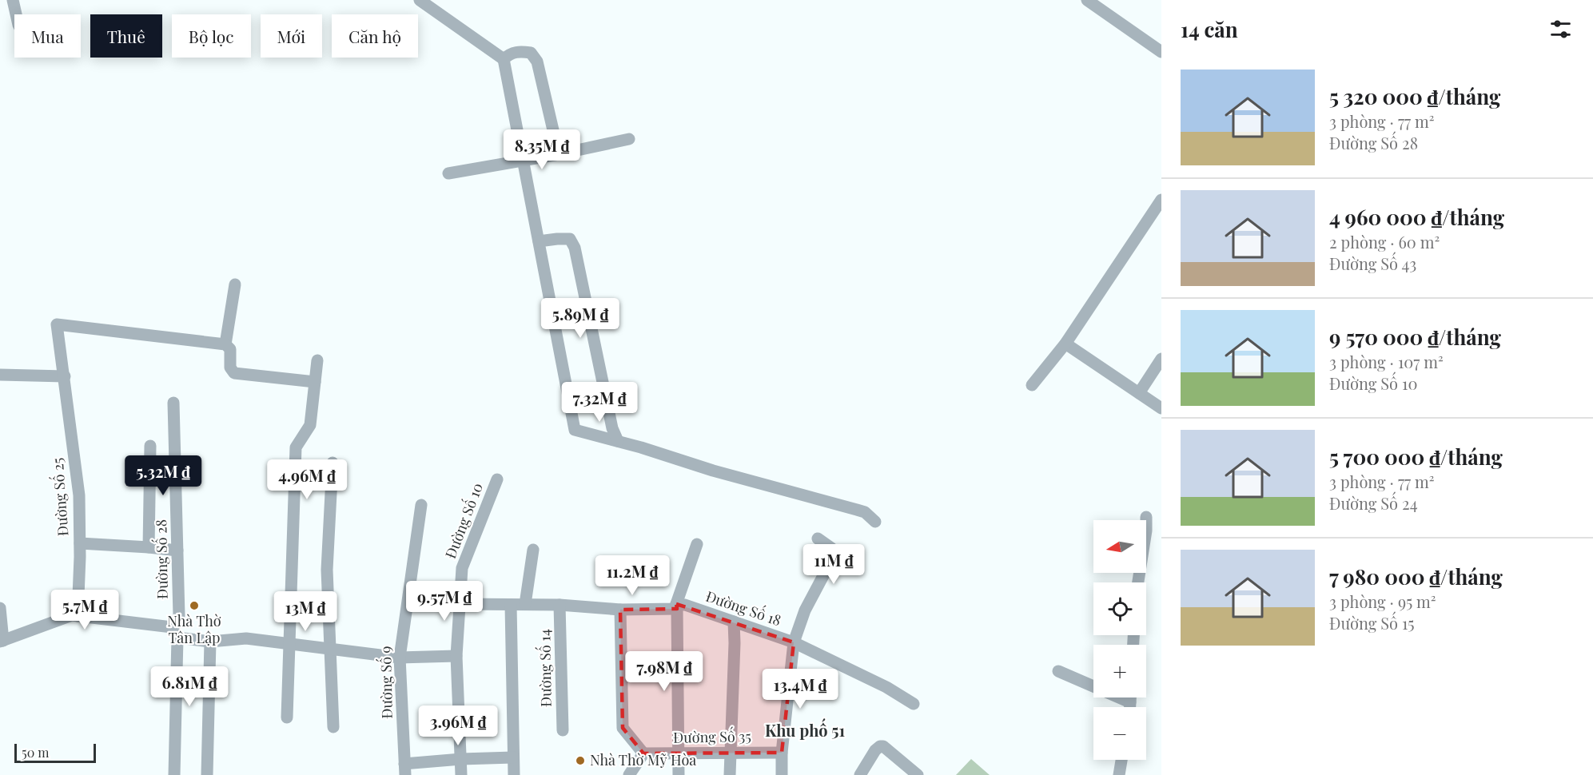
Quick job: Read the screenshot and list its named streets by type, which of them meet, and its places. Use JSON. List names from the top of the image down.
{
  "streets": {
    "street": [
      "Đường Số 25",
      "Đường Số 10",
      "Đường Số 28",
      "Đường Số 18",
      "Đường Số 14",
      "Đường Số 9",
      "Đường Số 35"
    ]
  },
  "crossings": [
    ["Đường Số 10", "Đường Số 18"],
    ["Đường Số 18", "Đường Số 14"]
  ],
  "districts": ["Khu phố 51"],
  "places": ["Nhà Thờ Tân Lập", "Nhà Thờ Mỹ Hòa"],
  "scale_bar": "50 m",
  "north": "left",
  "page": {
    "heading": "14 căn",
    "chip": [
      "Mua",
      "Thuê",
      "Bộ lọc",
      "Mới",
      "Căn hộ"
    ],
    "list": [
      {
        "name": "5 320 000 ₫/tháng",
        "note": "3 phòng · 77 m² · Đường Số 28"
      },
      {
        "name": "4 960 000 ₫/tháng",
        "note": "2 phòng · 60 m² · Đường Số 43"
      },
      {
        "name": "9 570 000 ₫/tháng",
        "note": "3 phòng · 107 m² · Đường Số 10"
      },
      {
        "name": "5 700 000 ₫/tháng",
        "note": "3 phòng · 77 m² · Đường Số 24"
      },
      {
        "name": "7 980 000 ₫/tháng",
        "note": "3 phòng · 95 m² · Đường Số 15"
      }
    ],
    "price": [
      "8.35M ₫",
      "5.89M ₫",
      "7.32M ₫",
      "5.32M ₫",
      "4.96M ₫",
      "11M ₫",
      "11.2M ₫",
      "9.57M ₫",
      "5.7M ₫",
      "13M ₫",
      "7.98M ₫",
      "6.81M ₫",
      "13.4M ₫",
      "3.96M ₫"
    ],
    "map_buttons": ["+", "−"],
    "scale": "50 m"
  }
}
